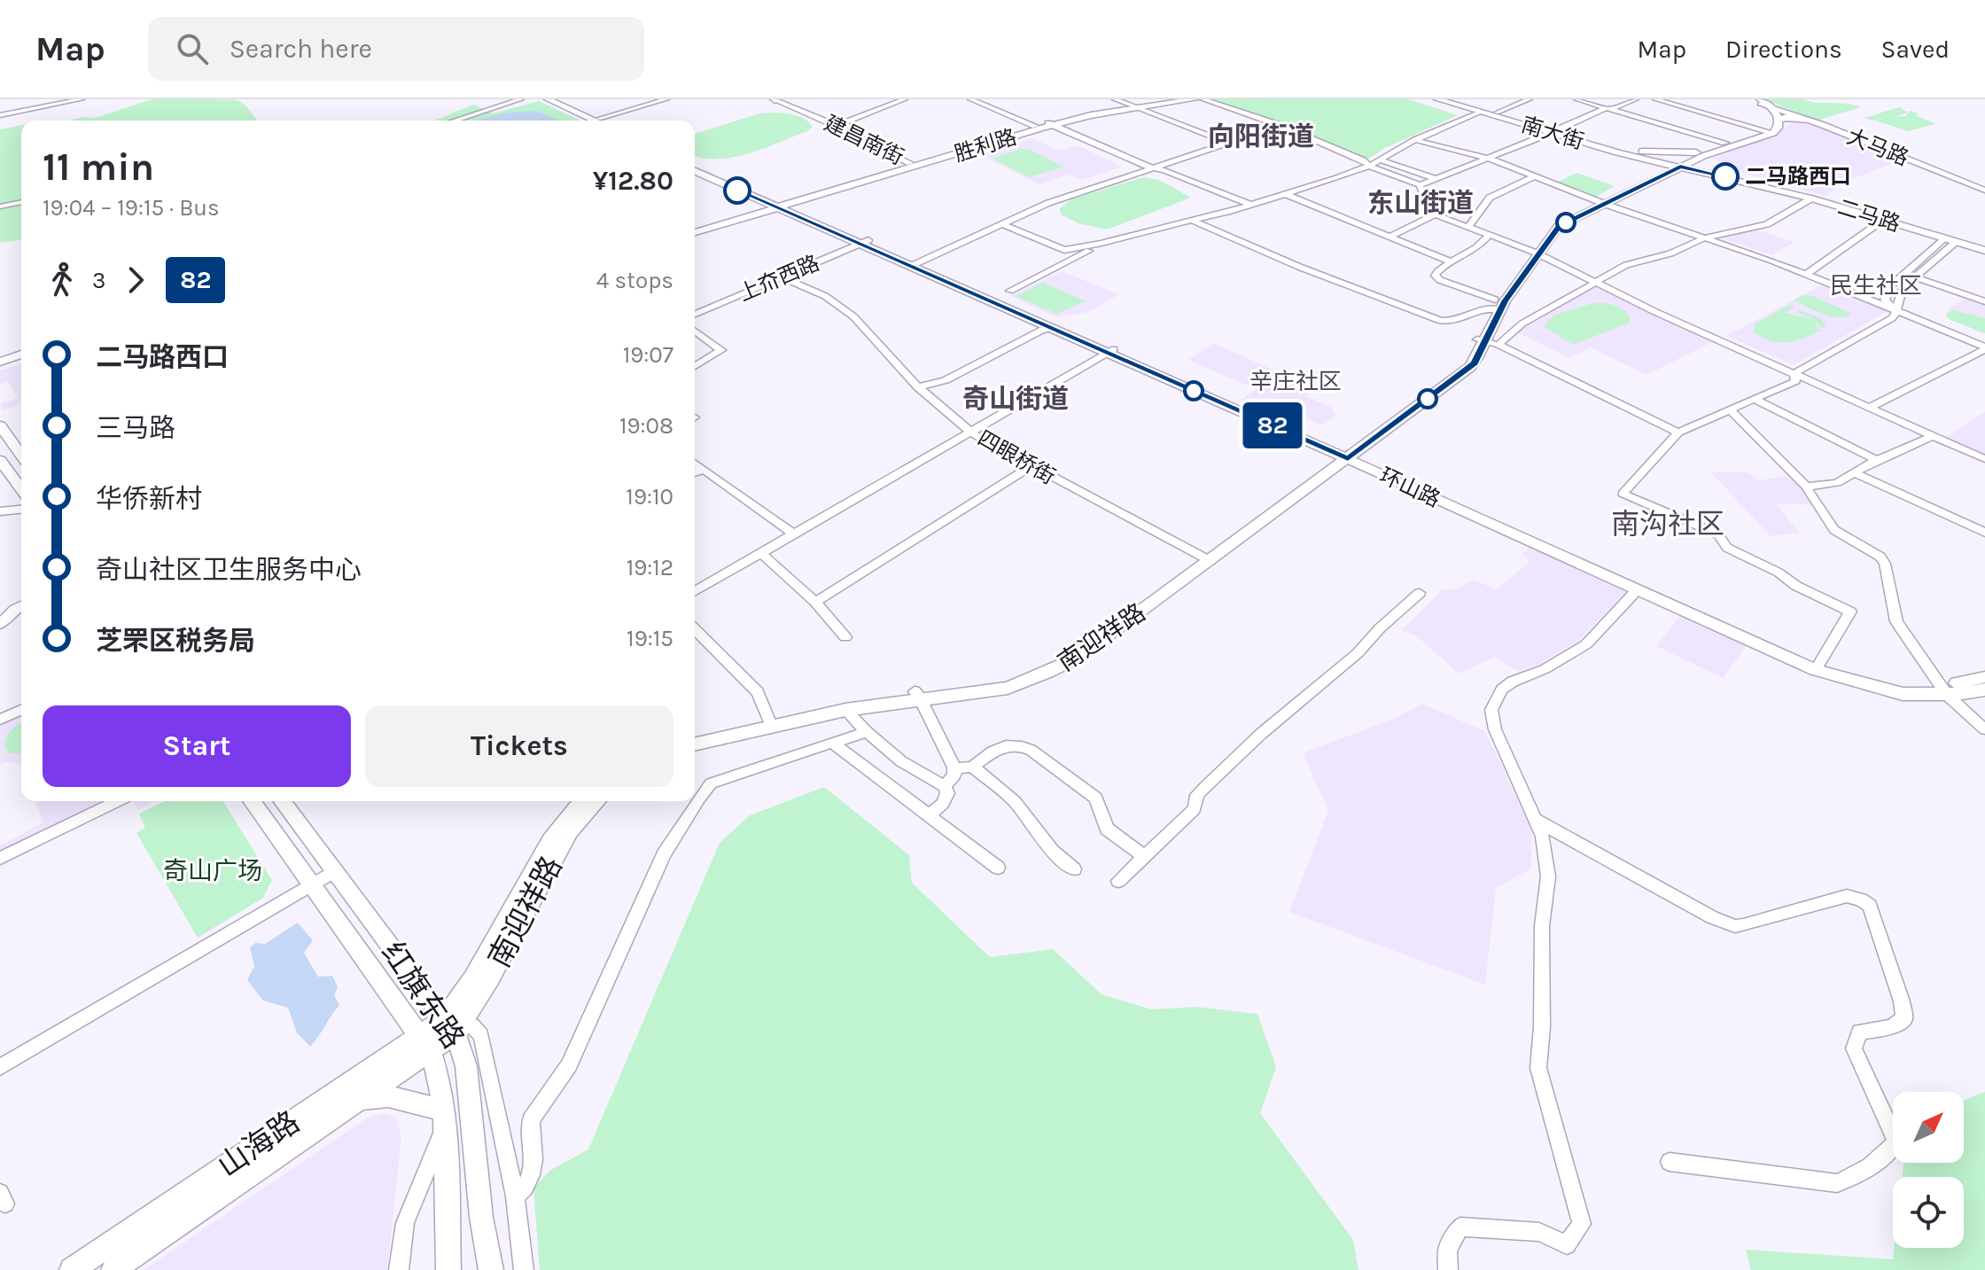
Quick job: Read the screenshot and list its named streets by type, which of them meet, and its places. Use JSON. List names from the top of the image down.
{
  "streets": {
    "main road": [
      "南大街",
      "胜利路",
      "二马路",
      "环山路",
      "南迎祥路",
      "红旗东路",
      "山海路"
    ],
    "street": [
      "建昌南街",
      "大马路",
      "上夼西路",
      "四眼桥街"
    ]
  },
  "crossings": [
    ["南大街", "二马路"],
    ["建昌南街", "胜利路"],
    ["胜利路", "环山路"],
    ["上夼西路", "四眼桥街"],
    ["上夼西路", "环山路"],
    ["四眼桥街", "南迎祥路"],
    ["环山路", "南迎祥路"],
    ["南迎祥路", "红旗东路"],
    ["南迎祥路", "山海路"],
    ["红旗东路", "山海路"]
  ],
  "districts": [
    "向阳街道",
    "东山街道",
    "民生社区",
    "辛庄社区",
    "奇山街道",
    "南沟社区"
  ],
  "parks": ["奇山广场"],
  "places": ["二马路西口"],
  "lines": ["bus line 82"],
  "north": "top right",
  "page": {
    "header": "Map",
    "search": "Search here",
    "nav": ["Map", "Directions", "Saved"],
    "on_map": "82",
    "heading": ["11 min", "19:04 – 19:15 · Bus", "¥12.80"],
    "legs": ["3", "82", "4 stops"],
    "list": [
      {
        "name": "二马路西口",
        "value": "19:07"
      },
      {
        "name": "三马路",
        "value": "19:08"
      },
      {
        "name": "华侨新村",
        "value": "19:10"
      },
      {
        "name": "奇山社区卫生服务中心",
        "value": "19:12"
      },
      {
        "name": "芝罘区税务局",
        "value": "19:15"
      }
    ],
    "buttons": ["Start", "Tickets"]
  }
}
